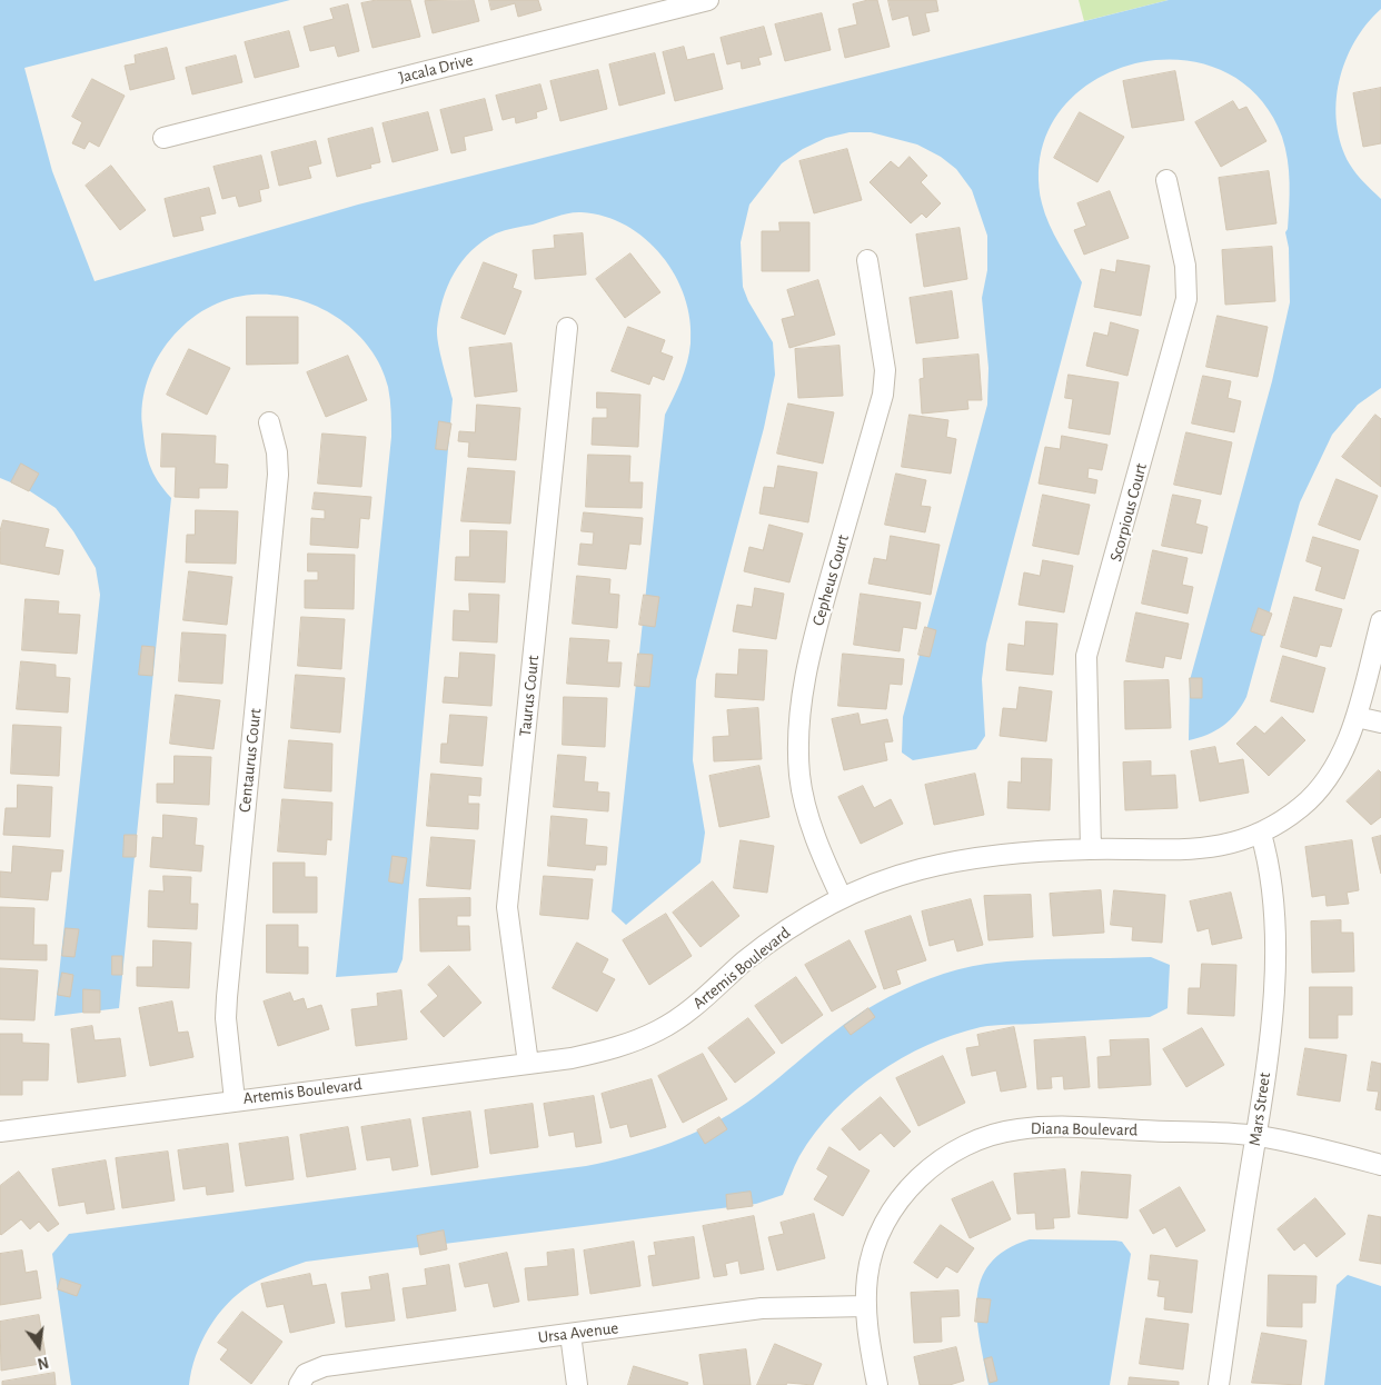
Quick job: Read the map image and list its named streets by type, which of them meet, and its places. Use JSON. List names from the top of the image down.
{
  "streets": {
    "street": [
      "Jacala Drive",
      "Scorpious Court",
      "Cepheus Court",
      "Taurus Court",
      "Centaurus Court",
      "Artemis Boulevard",
      "Mars Street",
      "Diana Boulevard",
      "Ursa Avenue"
    ]
  },
  "crossings": [
    ["Scorpious Court", "Artemis Boulevard"],
    ["Cepheus Court", "Artemis Boulevard"],
    ["Taurus Court", "Artemis Boulevard"],
    ["Centaurus Court", "Artemis Boulevard"],
    ["Artemis Boulevard", "Mars Street"],
    ["Mars Street", "Diana Boulevard"],
    ["Diana Boulevard", "Ursa Avenue"]
  ],
  "north": "bottom"
}
